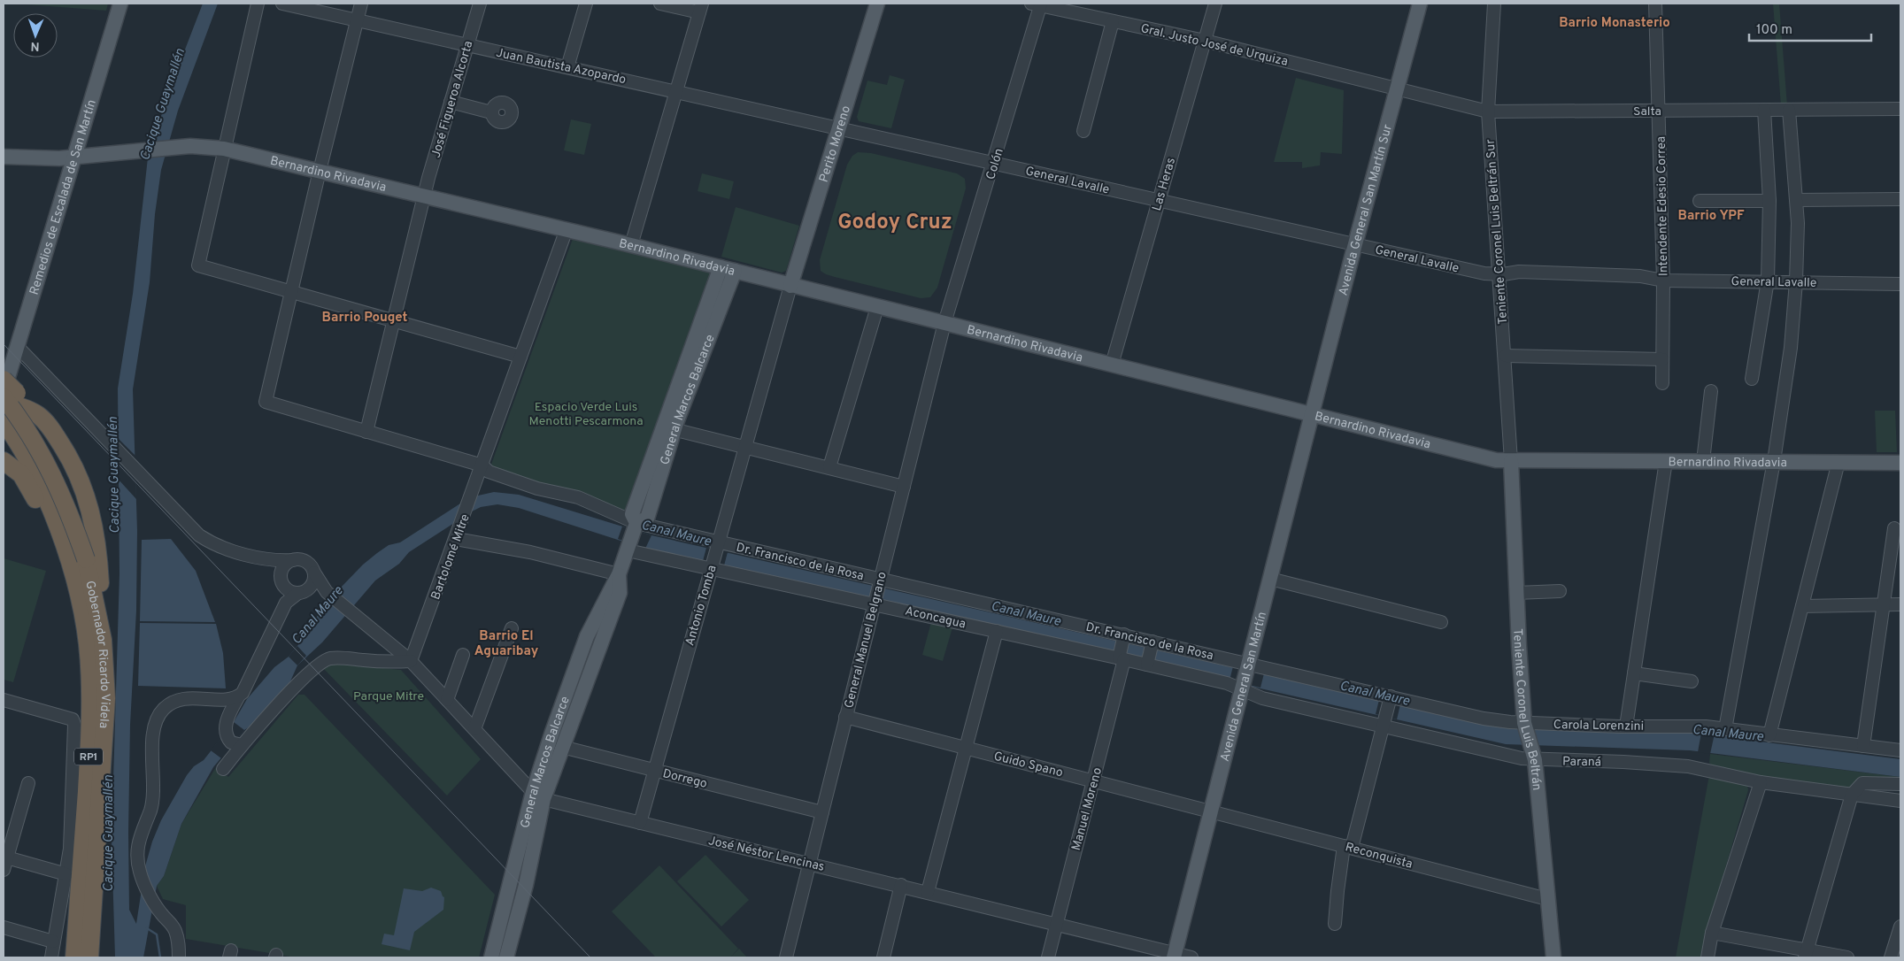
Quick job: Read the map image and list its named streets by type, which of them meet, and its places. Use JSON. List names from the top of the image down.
{
  "streets": {
    "highway": ["Gobernador Ricardo Videla", "RP1"],
    "main road": [
      "Perito Moreno",
      "Bernardino Rivadavia",
      "Remedios de Escalada de San Martín",
      "Avenida General San Martín Sur",
      "General Marcos Balcarce",
      "Avenida General San Martín",
      "Teniente Coronel Luis Beltrán"
    ],
    "street": [
      "Gral. Justo José de Urquiza",
      "Juan Bautista Azopardo",
      "José Figueroa Alcorta",
      "Salta",
      "Colón",
      "General Lavalle",
      "Las Heras",
      "Intendente Edesio Correa",
      "Teniente Coronel Luis Beltrán Sur",
      "Bartolomé Mitre",
      "Dr. Francisco de la Rosa",
      "Antonio Tomba",
      "Aconcagua",
      "General Manuel Belgrano",
      "Carola Lorenzini",
      "Paraná",
      "Guido Spano",
      "Dorrego",
      "Manuel Moreno",
      "José Néstor Lencinas",
      "Reconquista"
    ]
  },
  "crossings": [
    ["Gral. Justo José de Urquiza", "Salta"],
    ["Gral. Justo José de Urquiza", "Colón"],
    ["Gral. Justo José de Urquiza", "Las Heras"],
    ["Gral. Justo José de Urquiza", "Avenida General San Martín Sur"],
    ["Juan Bautista Azopardo", "José Figueroa Alcorta"],
    ["Juan Bautista Azopardo", "Perito Moreno"],
    ["Juan Bautista Azopardo", "General Lavalle"],
    ["José Figueroa Alcorta", "Bernardino Rivadavia"],
    ["Salta", "Intendente Edesio Correa"],
    ["Salta", "Avenida General San Martín Sur"],
    ["Salta", "Teniente Coronel Luis Beltrán Sur"],
    ["Perito Moreno", "Bernardino Rivadavia"],
    ["Perito Moreno", "General Lavalle"],
    ["Perito Moreno", "Antonio Tomba"],
    ["Colón", "Bernardino Rivadavia"],
    ["Colón", "General Lavalle"],
    ["Colón", "General Manuel Belgrano"],
    ["Bernardino Rivadavia", "Las Heras"],
    ["Bernardino Rivadavia", "Remedios de Escalada de San Martín"],
    ["Bernardino Rivadavia", "Avenida General San Martín Sur"],
    ["Bernardino Rivadavia", "Teniente Coronel Luis Beltrán Sur"],
    ["Bernardino Rivadavia", "General Marcos Balcarce"],
    ["Bernardino Rivadavia", "Bartolomé Mitre"],
    ["Bernardino Rivadavia", "Antonio Tomba"],
    ["Bernardino Rivadavia", "General Manuel Belgrano"],
    ["Bernardino Rivadavia", "Avenida General San Martín"],
    ["Bernardino Rivadavia", "Teniente Coronel Luis Beltrán"],
    ["General Lavalle", "Las Heras"],
    ["General Lavalle", "Intendente Edesio Correa"],
    ["General Lavalle", "Avenida General San Martín Sur"],
    ["General Lavalle", "Teniente Coronel Luis Beltrán Sur"],
    ["Remedios de Escalada de San Martín", "Gobernador Ricardo Videla"],
    ["Avenida General San Martín Sur", "Avenida General San Martín"],
    ["Teniente Coronel Luis Beltrán Sur", "Teniente Coronel Luis Beltrán"],
    ["General Marcos Balcarce", "Dr. Francisco de la Rosa"],
    ["General Marcos Balcarce", "Aconcagua"],
    ["General Marcos Balcarce", "Dorrego"],
    ["General Marcos Balcarce", "José Néstor Lencinas"],
    ["Dr. Francisco de la Rosa", "Antonio Tomba"],
    ["Dr. Francisco de la Rosa", "Aconcagua"],
    ["Dr. Francisco de la Rosa", "General Manuel Belgrano"],
    ["Dr. Francisco de la Rosa", "Avenida General San Martín"],
    ["Dr. Francisco de la Rosa", "Carola Lorenzini"],
    ["Dr. Francisco de la Rosa", "Paraná"],
    ["Dr. Francisco de la Rosa", "Manuel Moreno"],
    ["Antonio Tomba", "Aconcagua"],
    ["Antonio Tomba", "Dorrego"],
    ["Antonio Tomba", "José Néstor Lencinas"],
    ["Aconcagua", "General Manuel Belgrano"],
    ["Aconcagua", "Avenida General San Martín"],
    ["Aconcagua", "Carola Lorenzini"],
    ["Aconcagua", "Paraná"],
    ["Aconcagua", "Manuel Moreno"],
    ["General Manuel Belgrano", "Guido Spano"],
    ["General Manuel Belgrano", "Dorrego"],
    ["General Manuel Belgrano", "José Néstor Lencinas"],
    ["Avenida General San Martín", "Carola Lorenzini"],
    ["Avenida General San Martín", "Paraná"],
    ["Avenida General San Martín", "Guido Spano"],
    ["Avenida General San Martín", "José Néstor Lencinas"],
    ["Avenida General San Martín", "Reconquista"],
    ["Teniente Coronel Luis Beltrán", "Carola Lorenzini"],
    ["Teniente Coronel Luis Beltrán", "Paraná"],
    ["Teniente Coronel Luis Beltrán", "Reconquista"],
    ["Carola Lorenzini", "Paraná"],
    ["Guido Spano", "Manuel Moreno"],
    ["Guido Spano", "Reconquista"],
    ["Manuel Moreno", "José Néstor Lencinas"]
  ],
  "districts": [
    "Barrio Monasterio",
    "Barrio YPF",
    "Godoy Cruz",
    "Barrio Pouget",
    "Barrio El Aguaribay"
  ],
  "water": ["Cacique Guaymallén", "Canal Maure"],
  "parks": ["Espacio Verde Luis Menotti Pescarmona", "Parque Mitre"],
  "scale_bar": "100 m",
  "north": "bottom"
}
